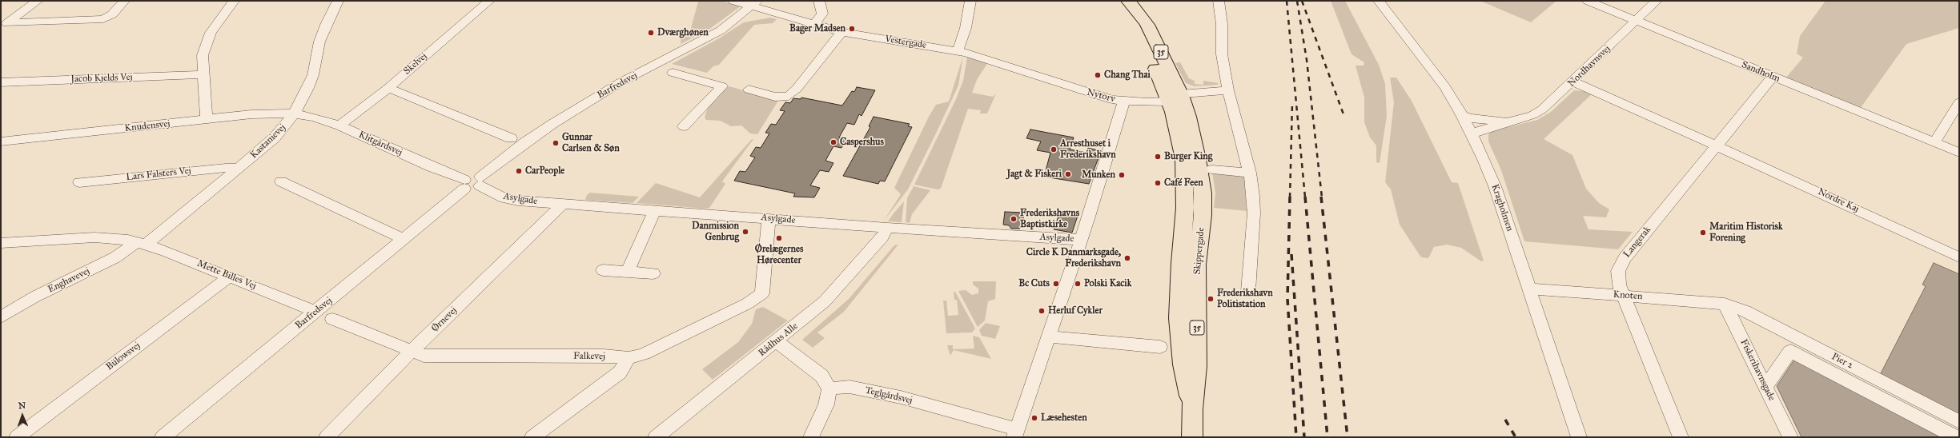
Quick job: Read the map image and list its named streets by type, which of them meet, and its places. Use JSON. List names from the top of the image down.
{
  "streets": {
    "main road": ["35", "Skippergade"],
    "street": [
      "Vestergade",
      "Skelvej",
      "Nordhavnsvej",
      "Sandholm",
      "Jacob Kjelds Vej",
      "Barfredsvej",
      "Nytorv",
      "Knudensvej",
      "Kastanievej",
      "Klitgårdsvej",
      "Lars Falsters Vej",
      "Asylgade",
      "Nordre Kaj",
      "Kragholmen",
      "Langerak",
      "Mette Billes Vej",
      "Enghavevej",
      "Knoten",
      "Ørnevej",
      "Rådhus Alle",
      "Bülowsvej",
      "Falkevej",
      "Pier 2",
      "Fiskerihavnsgade",
      "Teglgårdsvej"
    ]
  },
  "crossings": [
    ["Vestergade", "Barfredsvej"],
    ["Vestergade", "Nytorv"],
    ["35", "Nytorv"],
    ["35", "Skippergade"],
    ["Skelvej", "Klitgårdsvej"],
    ["Nordhavnsvej", "Sandholm"],
    ["Nordhavnsvej", "Nordre Kaj"],
    ["Nordhavnsvej", "Kragholmen"],
    ["Sandholm", "Langerak"],
    ["Barfredsvej", "Klitgårdsvej"],
    ["Barfredsvej", "Asylgade"],
    ["Barfredsvej", "Mette Billes Vej"],
    ["Nytorv", "Skippergade"],
    ["Knudensvej", "Kastanievej"],
    ["Knudensvej", "Klitgårdsvej"],
    ["Kastanievej", "Klitgårdsvej"],
    ["Kastanievej", "Lars Falsters Vej"],
    ["Kastanievej", "Mette Billes Vej"],
    ["Kastanievej", "Enghavevej"],
    ["Asylgade", "Ørnevej"],
    ["Asylgade", "Rådhus Alle"],
    ["Asylgade", "Falkevej"],
    ["Nordre Kaj", "Langerak"],
    ["Kragholmen", "Knoten"],
    ["Langerak", "Knoten"],
    ["Mette Billes Vej", "Enghavevej"],
    ["Mette Billes Vej", "Bülowsvej"],
    ["Knoten", "Pier 2"],
    ["Knoten", "Fiskerihavnsgade"],
    ["Ørnevej", "Falkevej"],
    ["Pier 2", "Fiskerihavnsgade"]
  ],
  "places": [
    "Bager Madsen",
    "Dværghønen",
    "Chang Thai",
    "Caspershus",
    "Gunnar Carlsen & Søn",
    "Arresthuset i Frederikshavn",
    "Burger King",
    "CarPeople",
    "Jagt & Fiskeri",
    "Munken",
    "Café Feen",
    "Frederikshavns Baptistkirke",
    "Danmission Genbrug",
    "Maritim Historisk Forening",
    "Ørelægernes Hørecenter",
    "Circle K Danmarksgade, Frederikshavn",
    "Bc Cuts",
    "Polski Kacik",
    "Frederikshavn Politistation",
    "Herluf Cykler",
    "Læsehesten"
  ],
  "north": "top"
}
